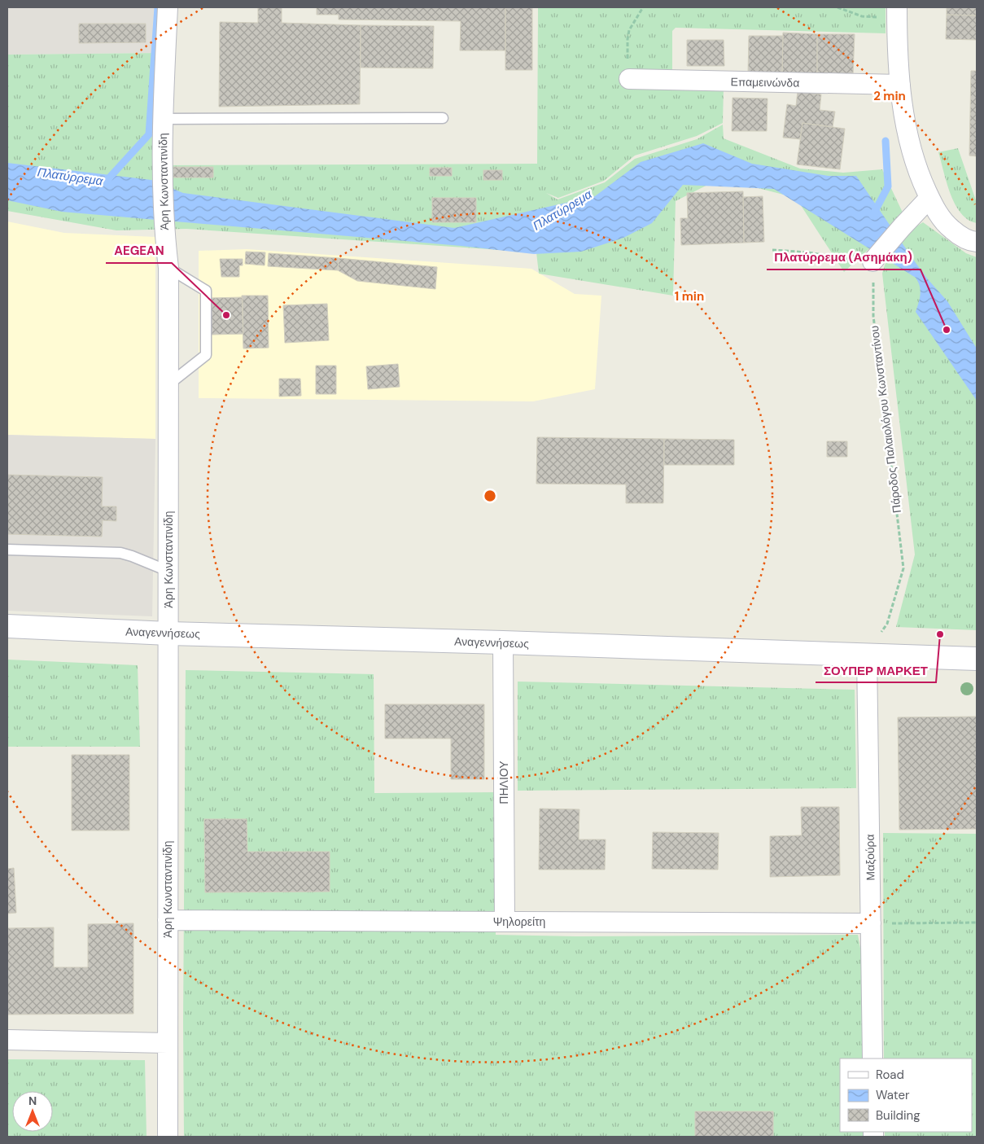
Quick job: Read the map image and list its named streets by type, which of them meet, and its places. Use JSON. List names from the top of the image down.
{
  "streets": {
    "main road": ["Αναγεννήσεως"],
    "street": [
      "Επαμεινώνδα",
      "Άρη Κωνσταντινίδη",
      "ΠΗΛΙΟΥ",
      "Μαξούρα",
      "Ψηλορείτη"
    ],
    "path": ["Πάροδος Παλαιολόγου Κωνσταντίνου"]
  },
  "crossings": [
    ["Άρη Κωνσταντινίδη", "Αναγεννήσεως"],
    ["Άρη Κωνσταντινίδη", "Ψηλορείτη"],
    ["Πάροδος Παλαιολόγου Κωνσταντίνου", "Αναγεννήσεως"],
    ["Πάροδος Παλαιολόγου Κωνσταντίνου", "Μαξούρα"],
    ["Αναγεννήσεως", "ΠΗΛΙΟΥ"],
    ["Αναγεννήσεως", "Μαξούρα"],
    ["ΠΗΛΙΟΥ", "Ψηλορείτη"],
    ["Μαξούρα", "Ψηλορείτη"]
  ],
  "water": ["Πλατύρρεμα"],
  "places": ["AEGEAN", "Πλατύρρεμα (Ασημάκη)", "ΣΟΥΠΕΡ ΜΑΡΚΕΤ"],
  "legend": ["Road", "Water", "Building"],
  "north": "top",
  "rings": ["2 min", "1 min"]
}
